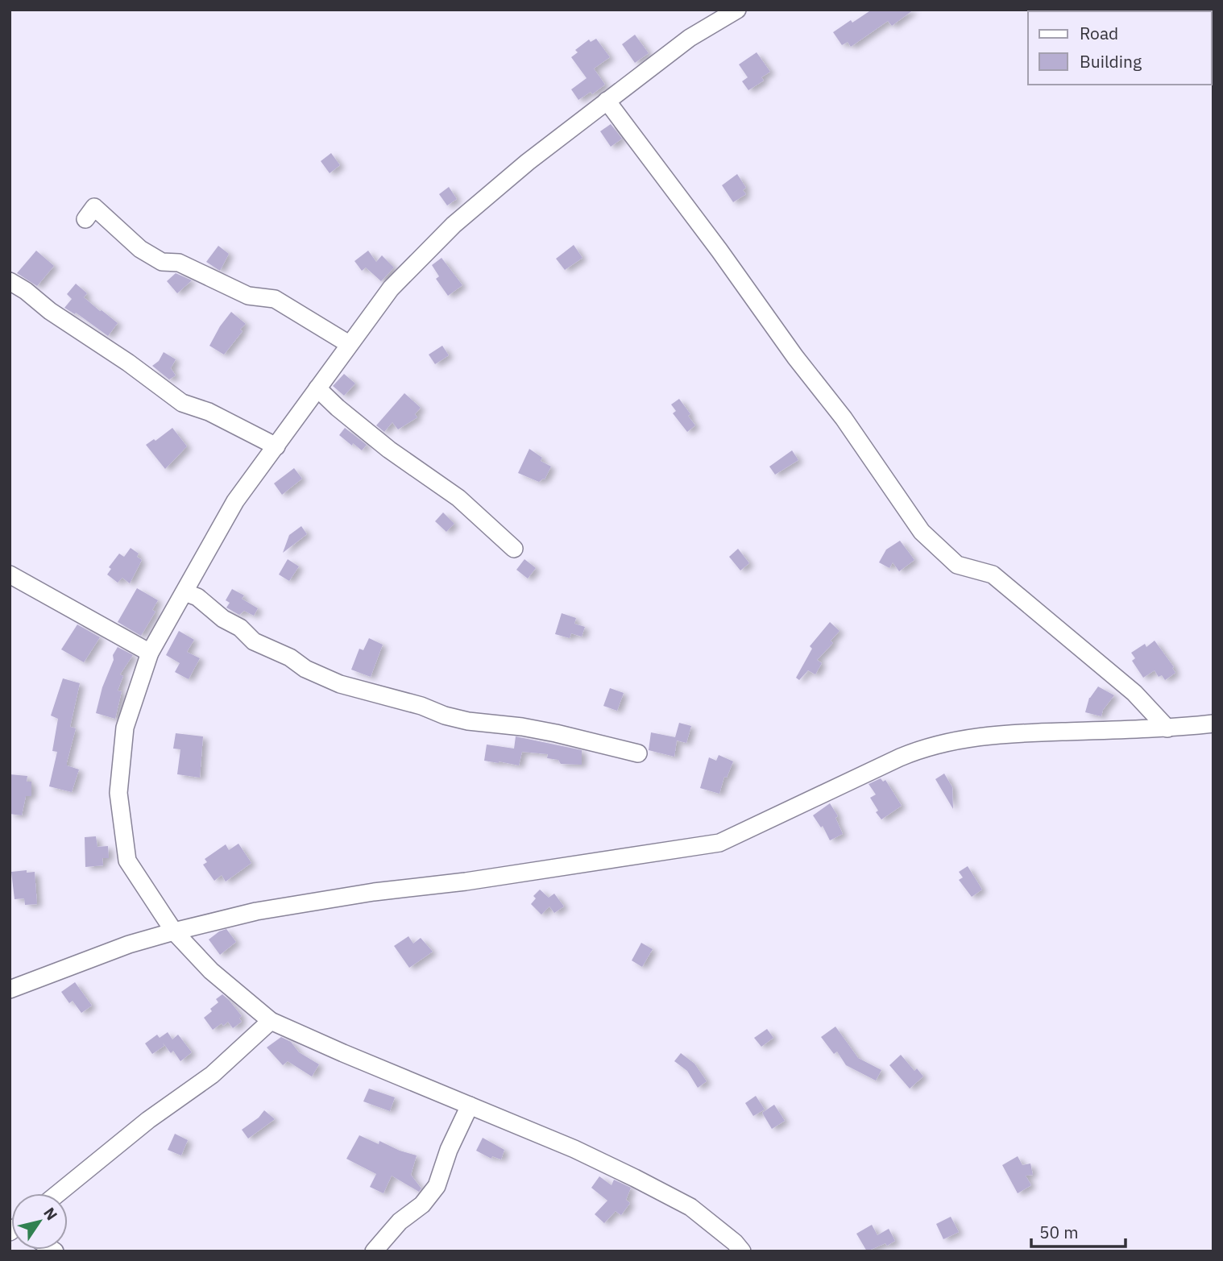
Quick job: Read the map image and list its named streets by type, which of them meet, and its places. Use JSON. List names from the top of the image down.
{
  "legend": ["Road", "Building"],
  "scale_bar": "50 m",
  "north": "top right"
}
